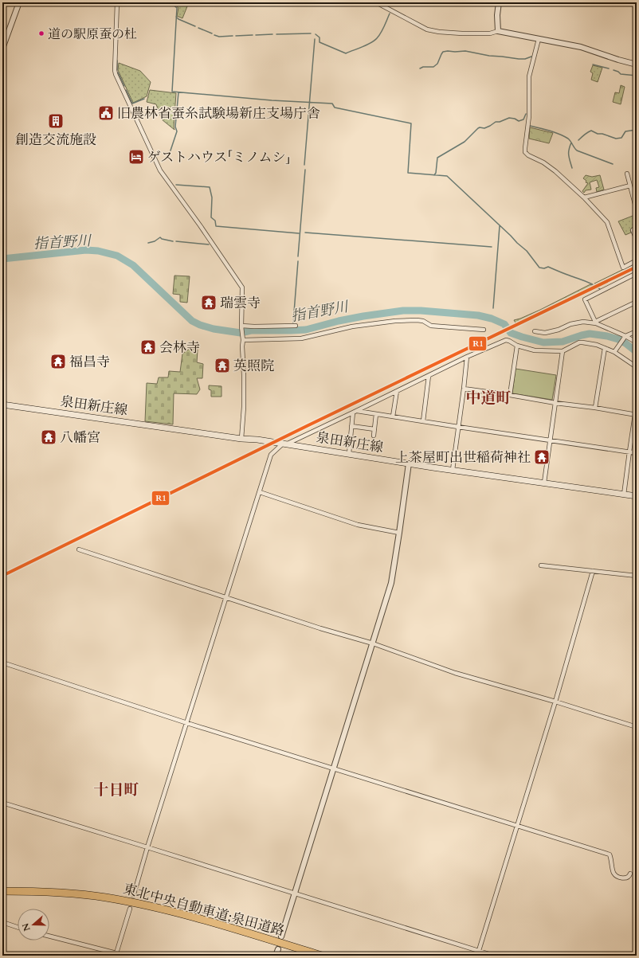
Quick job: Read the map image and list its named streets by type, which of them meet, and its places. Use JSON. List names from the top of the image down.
{
  "streets": {
    "highway": ["東北中央自動車道;泉田道路"],
    "main road": ["泉田新庄線"]
  },
  "districts": ["中道町", "十日町"],
  "water": ["指首野川"],
  "places": {
    "other": ["道の駅原蚕の杜"],
    "public building": ["旧農林省蚕糸試験場新庄支場庁舎"],
    "building": ["創造交流施設"],
    "hotel": ["ゲストハウス「ミノムシ」"],
    "temple": [
      "瑞雲寺",
      "会林寺",
      "福昌寺",
      "英照院",
      "八幡宮",
      "上茶屋町出世稲荷神社"
    ]
  },
  "lines": ["transit line R1"],
  "north": "left"
}
